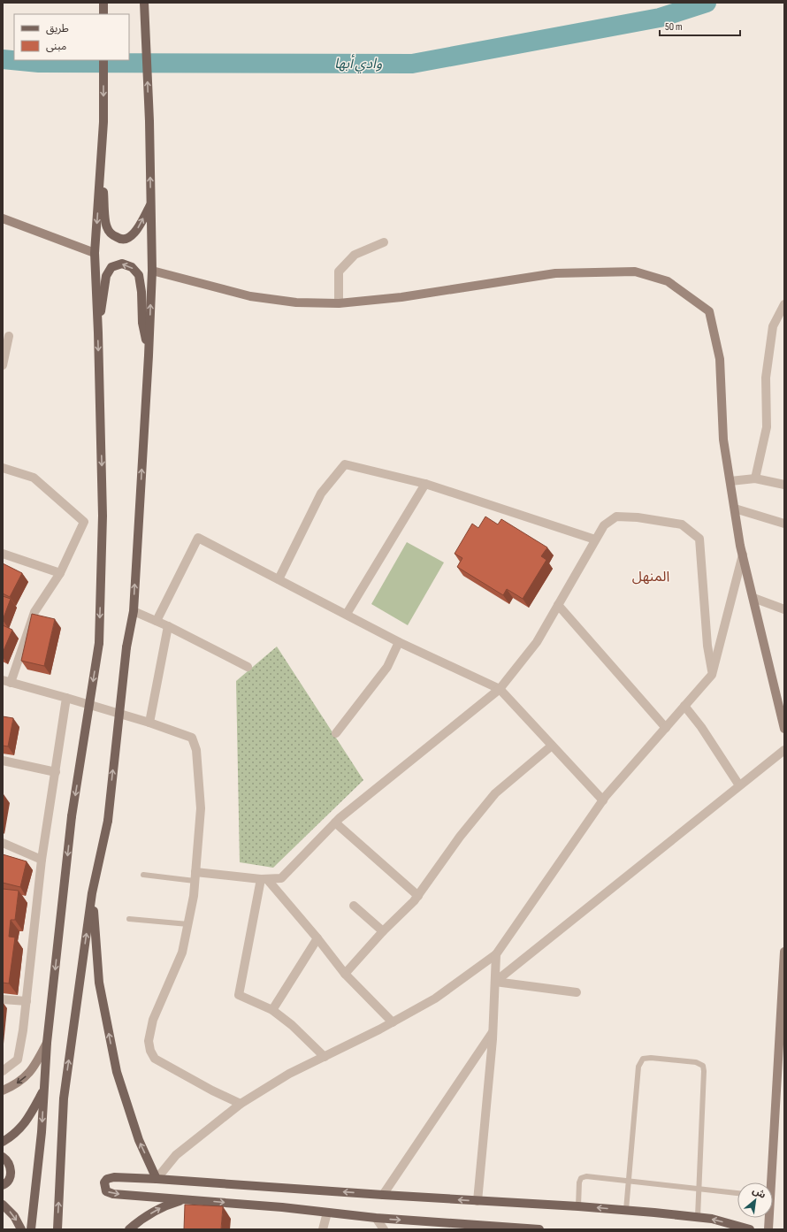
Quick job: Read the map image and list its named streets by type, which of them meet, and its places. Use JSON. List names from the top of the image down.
{
  "districts": ["المنهل"],
  "water": ["وادي أبها"],
  "legend": ["طريق", "مبنى"],
  "scale_bar": "50 m",
  "north": "top right"
}
